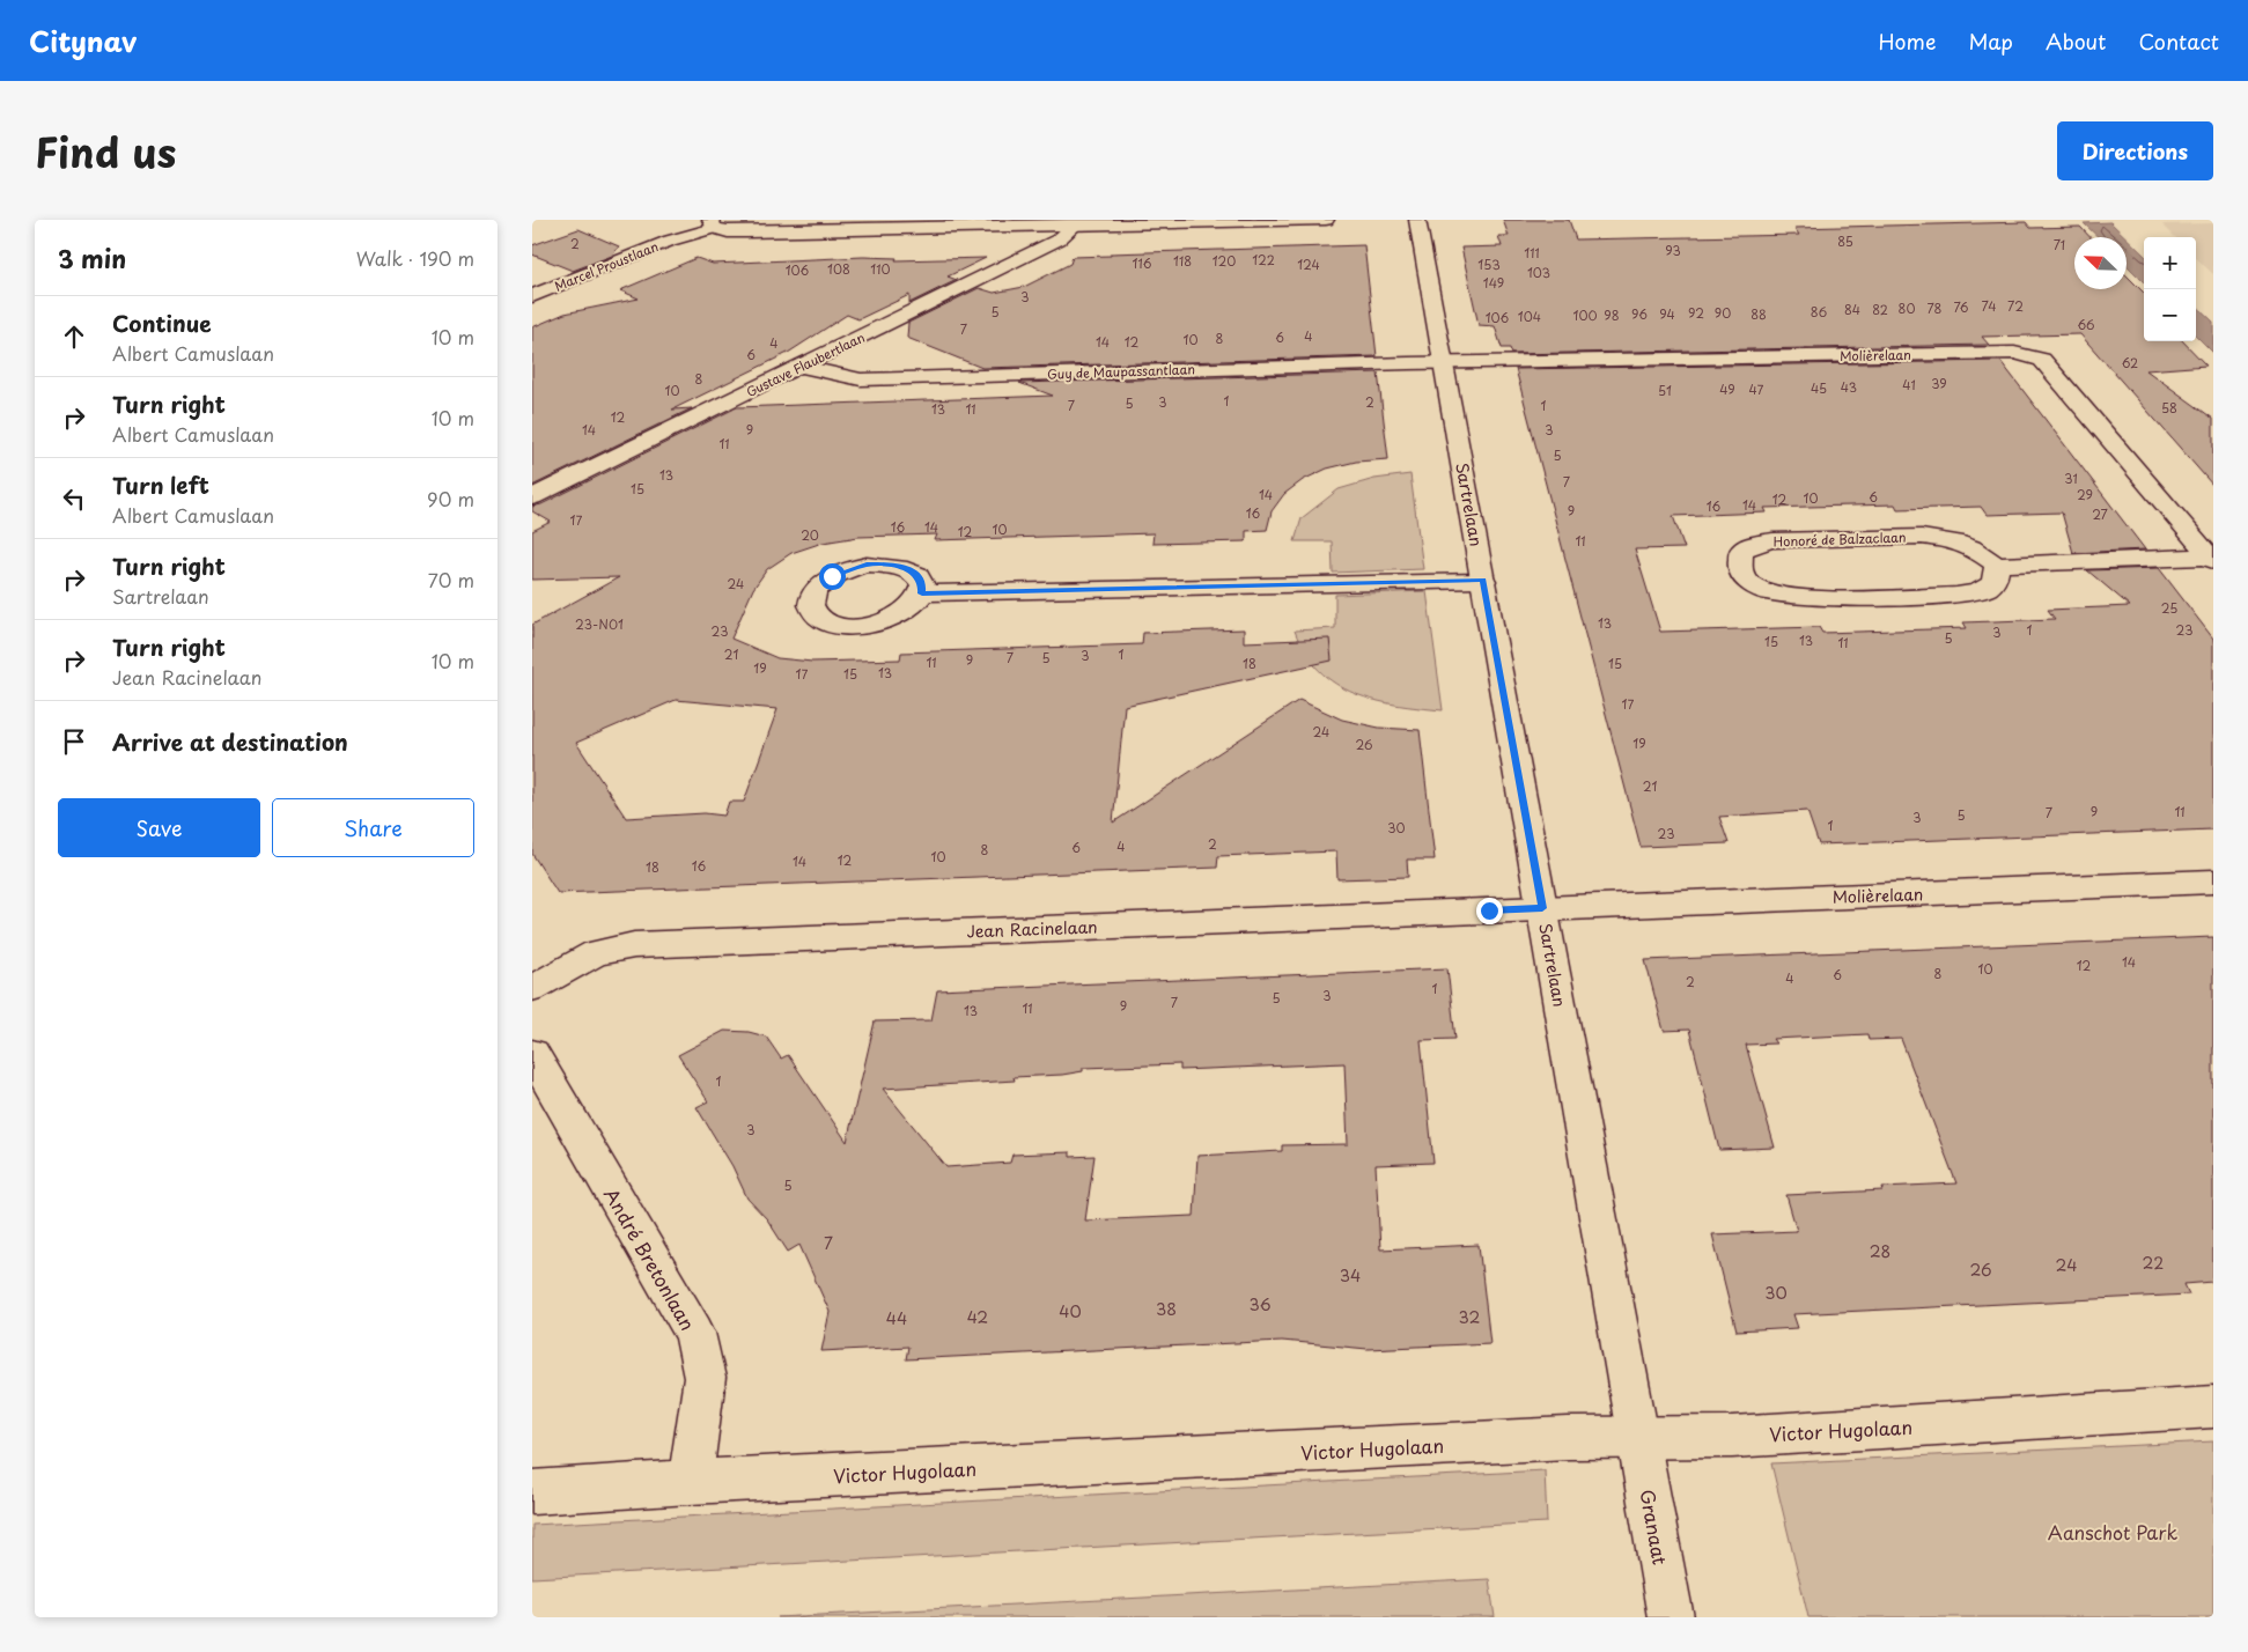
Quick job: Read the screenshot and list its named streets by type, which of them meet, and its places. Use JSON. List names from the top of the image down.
{
  "streets": {
    "street": [
      "Marcel Proustlaan",
      "Molièrelaan",
      "Gustave Flaubertlaan",
      "Guy de Maupassantlaan",
      "Sartrelaan",
      "Honoré de Balzaclaan",
      "Jean Racinelaan",
      "André Bretonlaan",
      "Victor Hugolaan",
      "Granaat"
    ]
  },
  "crossings": [
    ["Molièrelaan", "Guy de Maupassantlaan"],
    ["Molièrelaan", "Sartrelaan"],
    ["Molièrelaan", "Jean Racinelaan"],
    ["Gustave Flaubertlaan", "Guy de Maupassantlaan"],
    ["Guy de Maupassantlaan", "Sartrelaan"],
    ["Sartrelaan", "Jean Racinelaan"],
    ["Sartrelaan", "Victor Hugolaan"],
    ["Sartrelaan", "Granaat"],
    ["André Bretonlaan", "Victor Hugolaan"],
    ["Victor Hugolaan", "Granaat"]
  ],
  "parks": ["Aanschot Park"],
  "house_numbers": [
    "85",
    "2",
    "71",
    "93",
    "111",
    "122",
    "118",
    "120",
    "116",
    "124",
    "153",
    "108",
    "110",
    "106",
    "103",
    "149",
    "3",
    "74",
    "72",
    "76",
    "80",
    "78",
    "84",
    "82",
    "5",
    "86",
    "92",
    "90",
    "96",
    "94",
    "88",
    "100",
    "98",
    "104",
    "106",
    "66",
    "7",
    "4",
    "6",
    "8",
    "10",
    "14",
    "12",
    "4",
    "6",
    "62",
    "8",
    "39",
    "41",
    "43",
    "45",
    "49",
    "47",
    "10",
    "51",
    "1",
    "3",
    "2",
    "5",
    "7",
    "1",
    "58",
    "13",
    "11",
    "12",
    "14",
    "9",
    "3",
    "11",
    "5",
    "13",
    "31",
    "7",
    "15",
    "14",
    "29",
    "6",
    "10",
    "12",
    "14",
    "16",
    "9",
    "16",
    "27",
    "17",
    "16",
    "14",
    "10",
    "12",
    "20",
    "11",
    "24",
    "25",
    "13",
    "23-N01",
    "1",
    "23",
    "23",
    "3",
    "5",
    "13",
    "15",
    "11",
    "21",
    "1",
    "3",
    "7",
    "5",
    "9",
    "11",
    "18",
    "15",
    "19",
    "13",
    "17",
    "15",
    "17",
    "24",
    "19",
    "26",
    "21",
    "9",
    "11",
    "7",
    "5",
    "3",
    "1",
    "30",
    "23",
    "2",
    "4",
    "6",
    "8",
    "10",
    "12",
    "14",
    "16",
    "18",
    "14",
    "12",
    "10",
    "8",
    "6",
    "4",
    "2",
    "1",
    "3",
    "5",
    "7",
    "9",
    "11",
    "13",
    "1",
    "3",
    "5",
    "7",
    "28",
    "22",
    "24",
    "26",
    "34",
    "30",
    "36",
    "38",
    "40",
    "42",
    "32",
    "44"
  ],
  "north": "top left",
  "page": {
    "header": "Citynav",
    "nav": [
      "Home",
      "Map",
      "About",
      "Contact"
    ],
    "title": "Find us",
    "buttons": [
      "Directions",
      ["Save", "Share"]
    ],
    "heading": ["3 min", "Walk · 190 m"],
    "map_buttons": ["+", "−"],
    "list": [
      ["Continue", "Albert Camuslaan", "10 m"],
      ["Turn right", "Albert Camuslaan", "10 m"],
      ["Turn left", "Albert Camuslaan", "90 m"],
      ["Turn right", "Sartrelaan", "70 m"],
      ["Turn right", "Jean Racinelaan", "10 m"],
      "Arrive at destination"
    ]
  }
}
